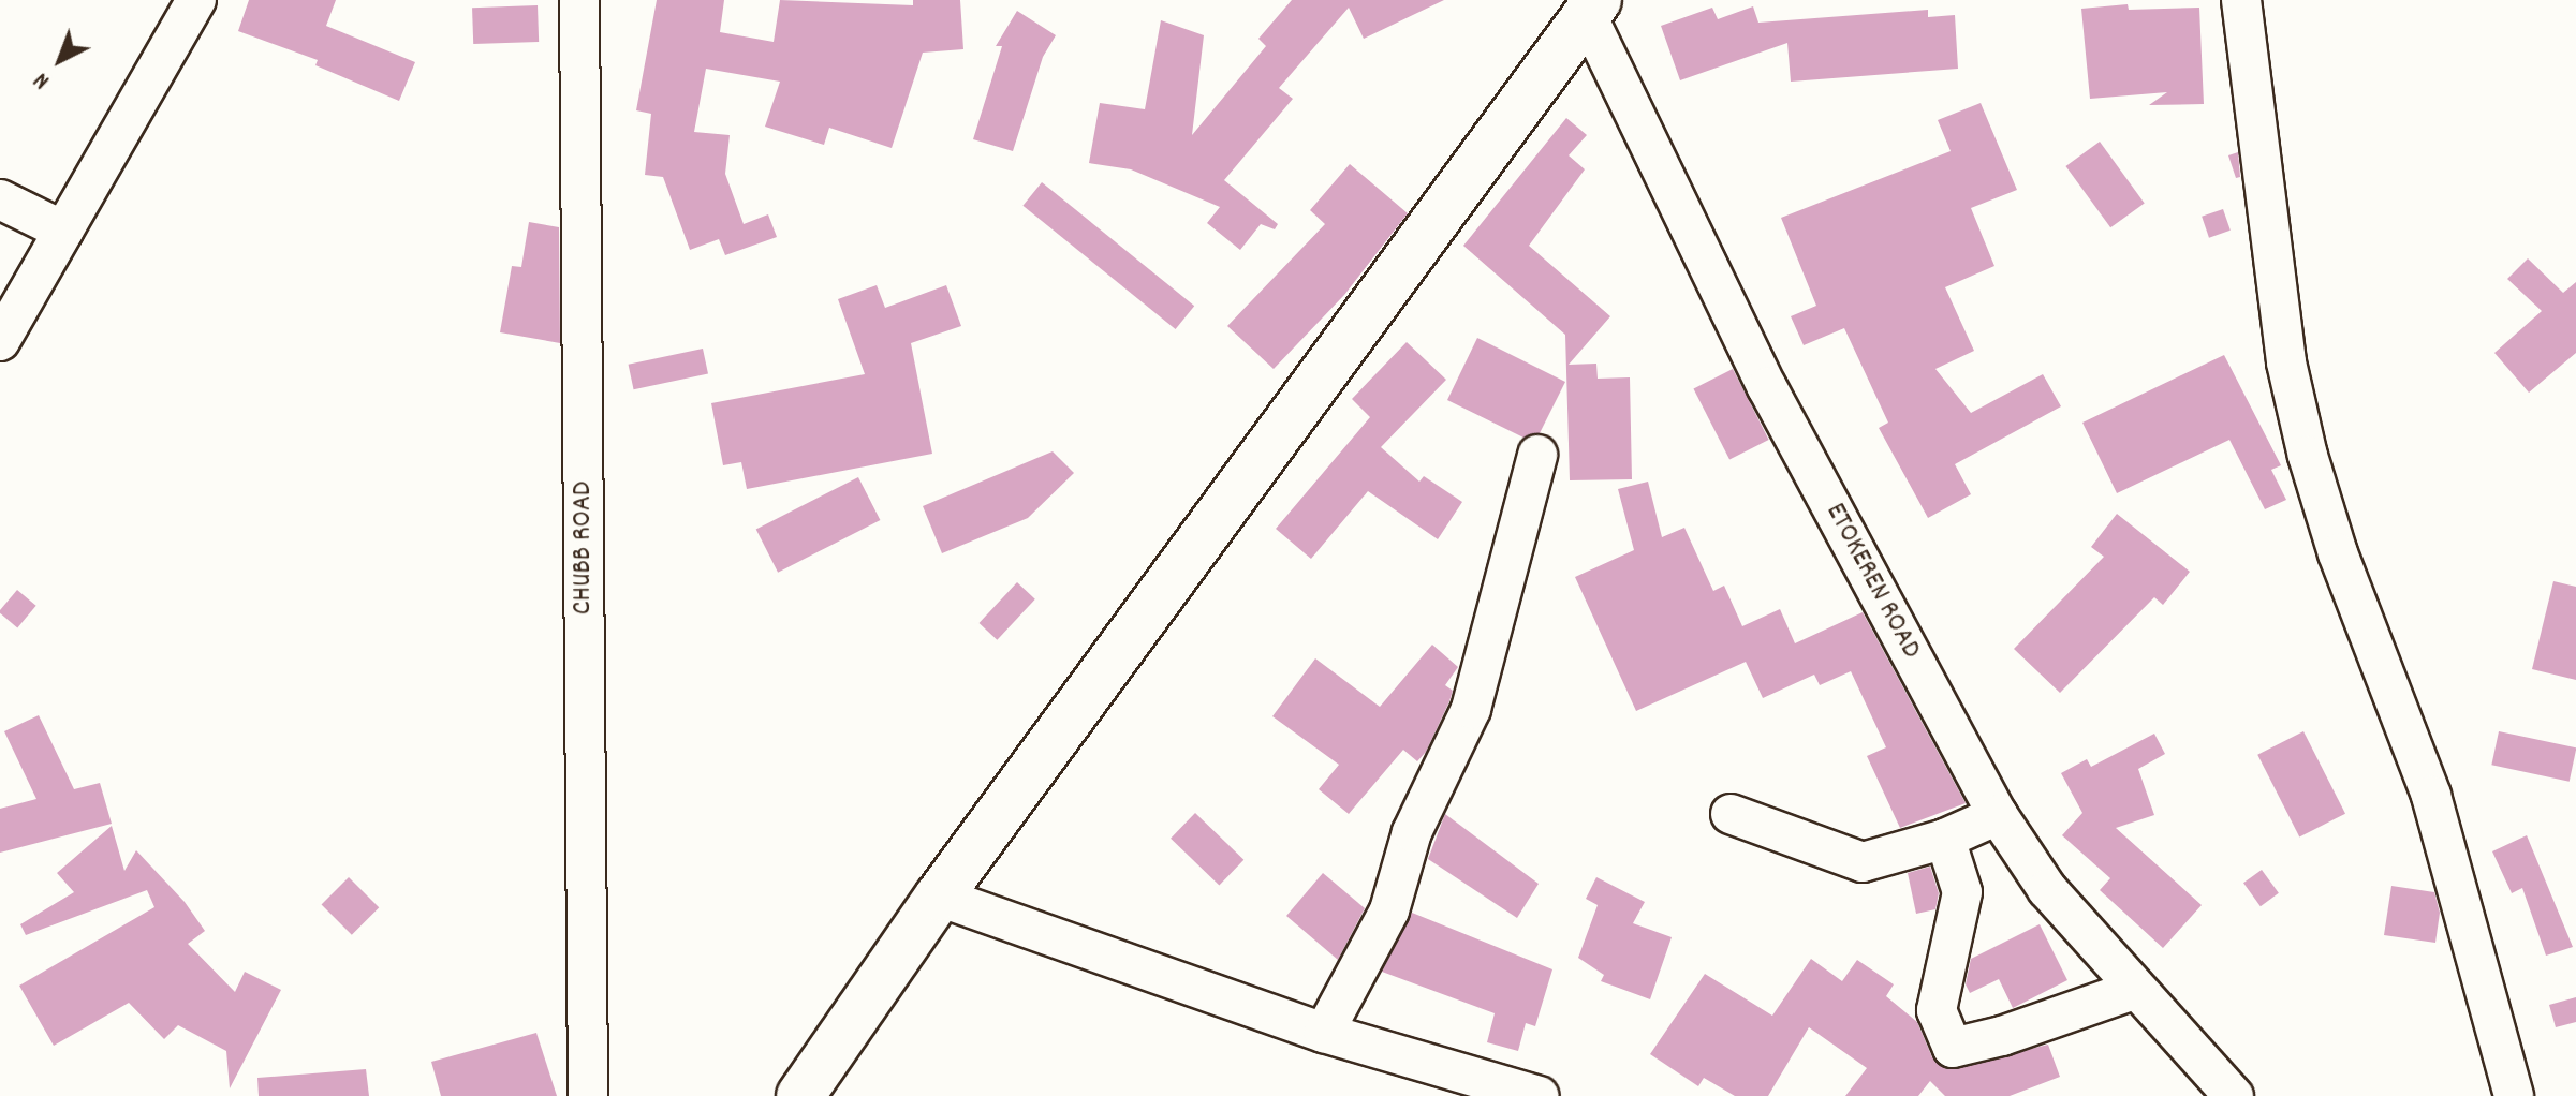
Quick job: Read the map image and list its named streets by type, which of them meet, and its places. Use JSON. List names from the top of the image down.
{
  "streets": {
    "street": ["CHUBB ROAD", "ETOKEREN ROAD"]
  },
  "north": "bottom left"
}
